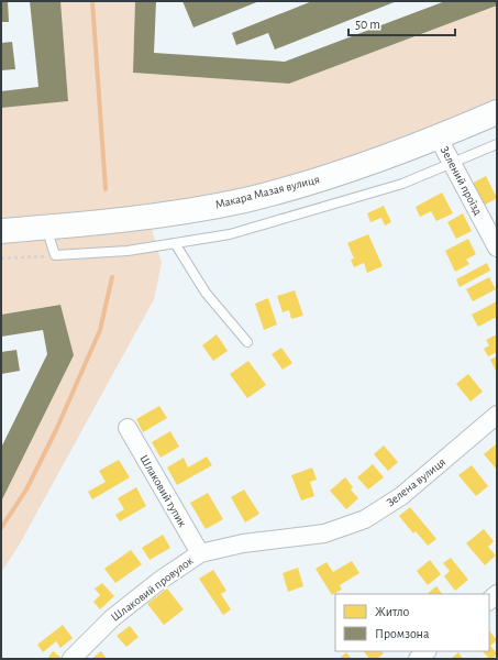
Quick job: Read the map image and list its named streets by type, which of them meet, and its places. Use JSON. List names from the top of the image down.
{
  "streets": {
    "main road": ["Макара Мазая вулиця"],
    "street": [
      "Зелений проїзд",
      "Зелена вулиця",
      "Шлаковий тупик",
      "Шлаковий провулок"
    ]
  },
  "crossings": [
    ["Зелений проїзд", "Макара Мазая вулиця"],
    ["Зелена вулиця", "Шлаковий провулок"],
    ["Шлаковий тупик", "Шлаковий провулок"]
  ],
  "legend": ["Житло", "Промзона"],
  "scale_bar": "50 m"
}
